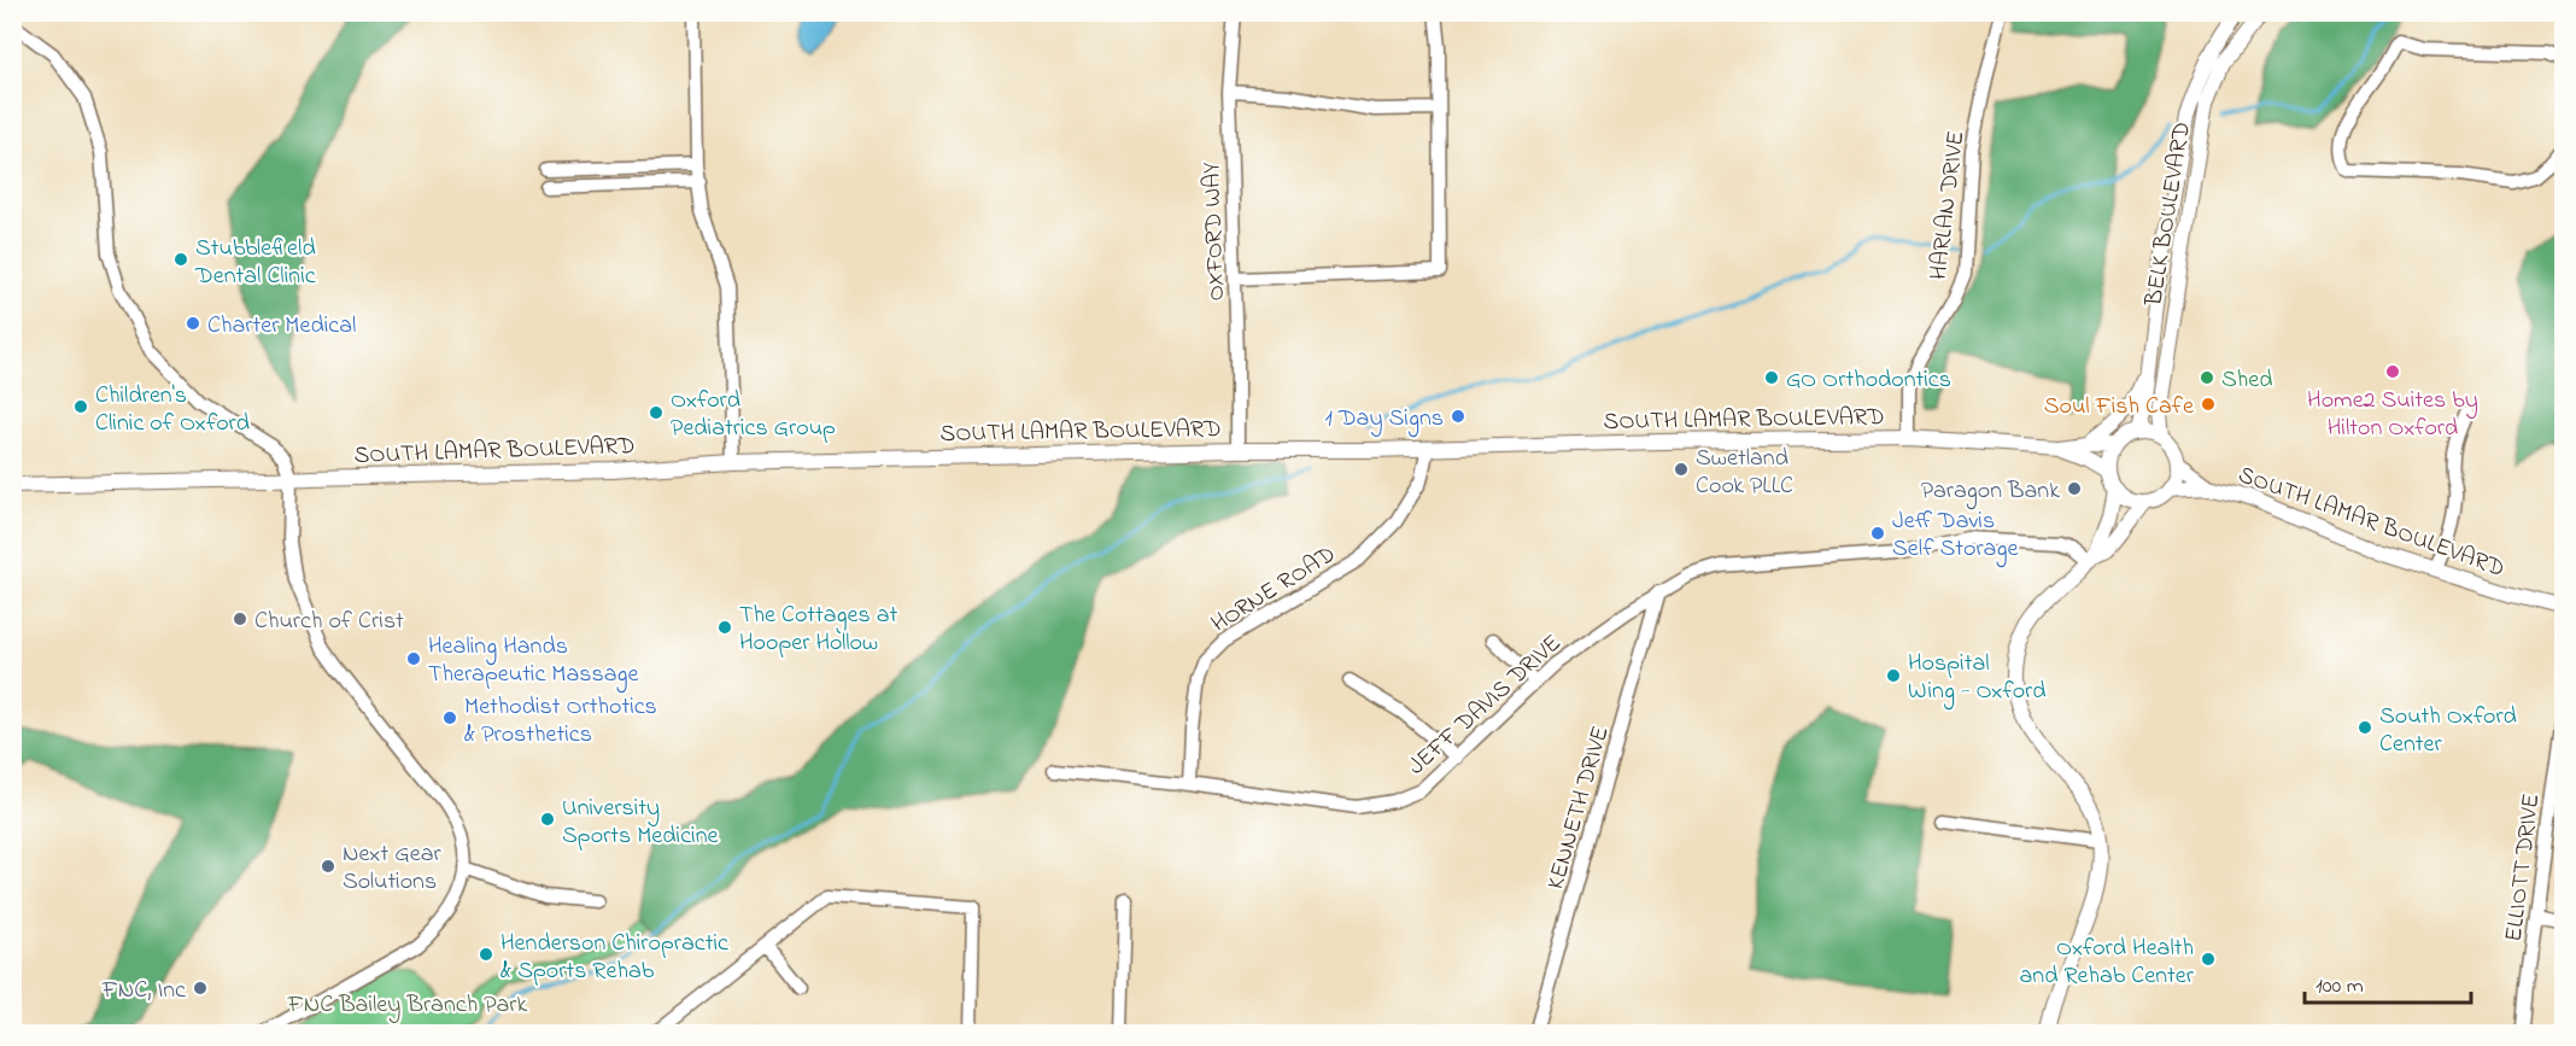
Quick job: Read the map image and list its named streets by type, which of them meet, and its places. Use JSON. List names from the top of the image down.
{
  "streets": {
    "street": [
      "HARLAN DRIVE",
      "BELK BOULEVARD",
      "OXFORD WAY",
      "SOUTH LAMAR BOULEVARD",
      "HORNE ROAD",
      "JEFF DAVIS DRIVE",
      "KENNETH DRIVE",
      "ELLIOTT DRIVE"
    ]
  },
  "crossings": [
    ["HARLAN DRIVE", "SOUTH LAMAR BOULEVARD"],
    ["BELK BOULEVARD", "SOUTH LAMAR BOULEVARD"],
    ["OXFORD WAY", "SOUTH LAMAR BOULEVARD"],
    ["SOUTH LAMAR BOULEVARD", "HORNE ROAD"],
    ["HORNE ROAD", "JEFF DAVIS DRIVE"],
    ["JEFF DAVIS DRIVE", "KENNETH DRIVE"]
  ],
  "parks": ["FNC Bailey Branch Park"],
  "places": [
    "Stubblefield Dental Clinic",
    "Charter Medical",
    "Home2 Suites by Hilton Oxford",
    "GO Orthodontics",
    "Shed",
    "Soul Fish Cafe",
    "Children's Clinic of Oxford",
    "Oxford Pediatrics Group",
    "1 Day Signs",
    "Swetland Cook PLLC",
    "Paragon Bank",
    "Jeff Davis Self Storage",
    "Church of Crist",
    "The Cottages at Hooper Hollow",
    "Healing Hands Therapeutic Massage",
    "Hospital Wing - Oxford",
    "Methodist Orthotics & Prosthetics",
    "South Oxford Center",
    "University Sports Medicine",
    "Next Gear Solutions",
    "Henderson Chiropractic & Sports Rehab",
    "Oxford Health and Rehab Center",
    "FNC, Inc"
  ],
  "scale_bar": "100 m"
}
